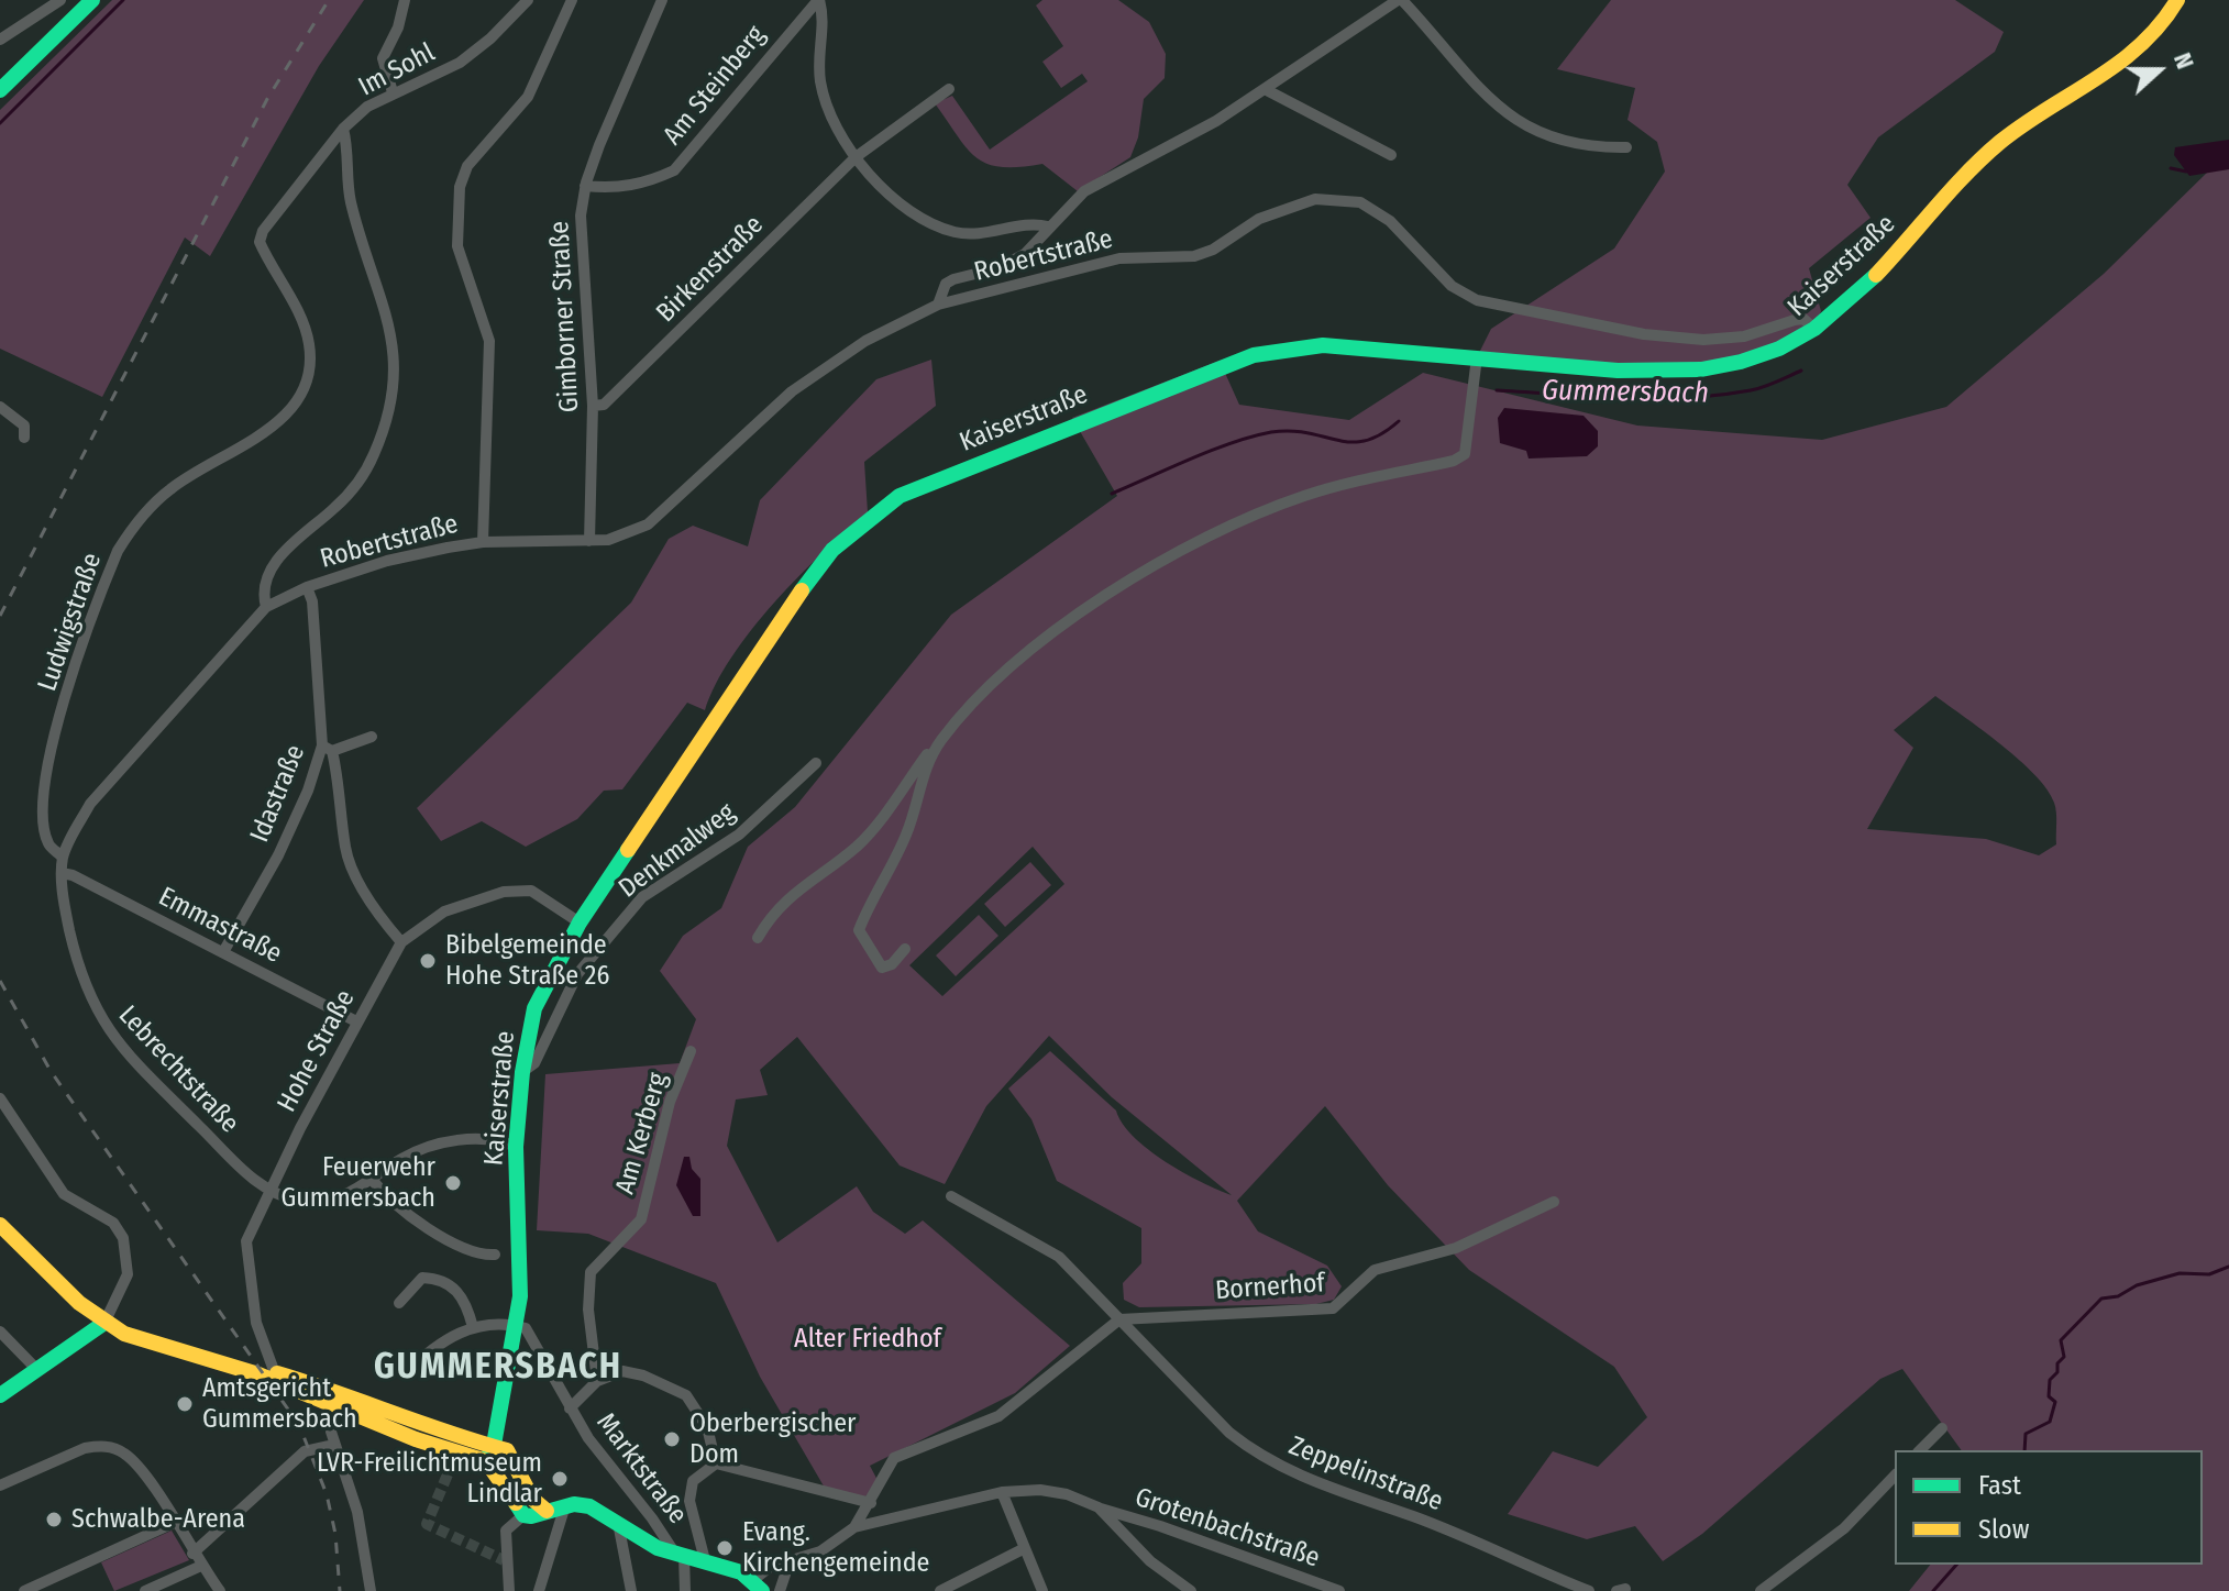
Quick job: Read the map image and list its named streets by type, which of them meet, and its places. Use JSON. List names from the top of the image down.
{
  "streets": {
    "street": [
      "Im Sohl",
      "Am Steinberg",
      "Robertstraße",
      "Kaiserstraße",
      "Birkenstraße",
      "Gimborner Straße",
      "Ludwigstraße",
      "Idastraße",
      "Denkmalweg",
      "Emmastraße",
      "Hohe Straße",
      "Lebrechtstraße",
      "Am Kerberg",
      "Bornerhof",
      "Marktstraße",
      "Zeppelinstraße",
      "Grotenbachstraße"
    ]
  },
  "crossings": [
    ["Im Sohl", "Ludwigstraße"],
    ["Am Steinberg", "Gimborner Straße"],
    ["Robertstraße", "Kaiserstraße"],
    ["Robertstraße", "Gimborner Straße"],
    ["Robertstraße", "Idastraße"],
    ["Robertstraße", "Lebrechtstraße"],
    ["Kaiserstraße", "Denkmalweg"],
    ["Kaiserstraße", "Hohe Straße"],
    ["Kaiserstraße", "Lebrechtstraße"],
    ["Kaiserstraße", "Marktstraße"],
    ["Birkenstraße", "Gimborner Straße"],
    ["Ludwigstraße", "Lebrechtstraße"],
    ["Idastraße", "Emmastraße"],
    ["Idastraße", "Lebrechtstraße"],
    ["Emmastraße", "Hohe Straße"],
    ["Emmastraße", "Lebrechtstraße"],
    ["Hohe Straße", "Lebrechtstraße"],
    ["Bornerhof", "Zeppelinstraße"]
  ],
  "districts": ["GUMMERSBACH"],
  "water": ["Gummersbach"],
  "parks": ["Alter Friedhof"],
  "places": [
    "Bibelgemeinde Hohe Straße 26",
    "Feuerwehr Gummersbach",
    "Amtsgericht Gummersbach",
    "Oberbergischer Dom",
    "LVR-Freilichtmuseum Lindlar",
    "Schwalbe-Arena",
    "Evang. Kirchengemeinde"
  ],
  "legend": ["Fast", "Slow"],
  "north": "right"
}
